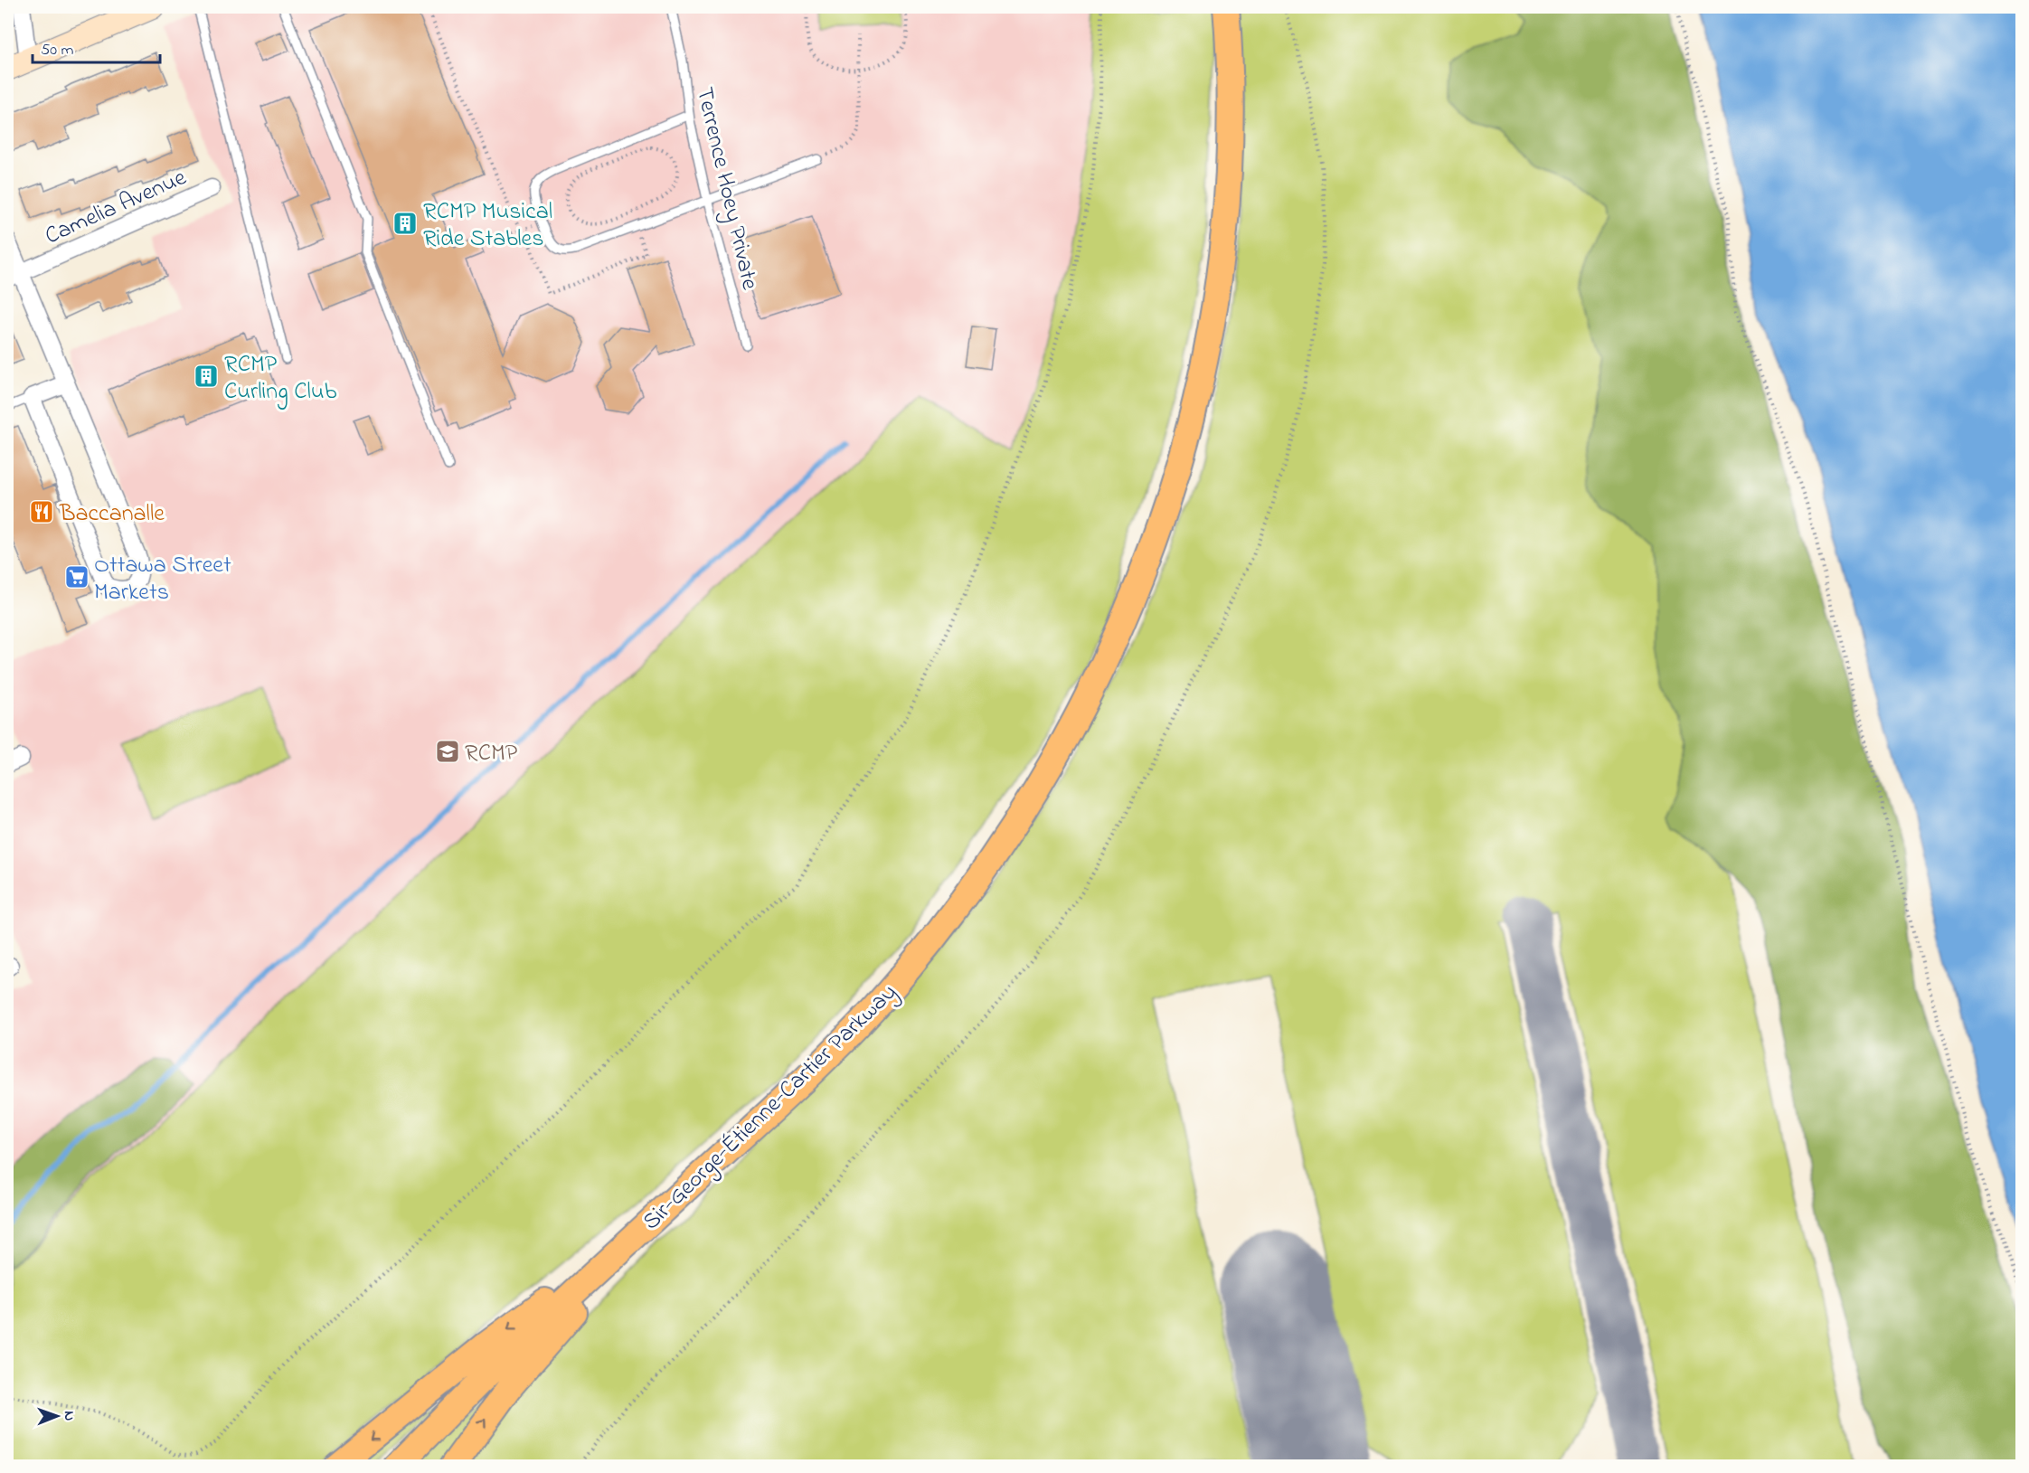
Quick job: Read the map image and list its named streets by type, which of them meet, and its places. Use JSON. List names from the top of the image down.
{
  "streets": {
    "main road": ["Sir-George-Étienne-Cartier Parkway"],
    "street": ["Camelia Avenue"],
    "lane": ["Terrence Hoey Private"]
  },
  "places": {
    "building": ["RCMP Musical Ride Stables", "RCMP Curling Club"],
    "restaurant": ["Baccanalle"],
    "supermarket": ["Ottawa Street Markets"],
    "school or university": ["RCMP"]
  },
  "scale_bar": "50 m",
  "north": "right"
}
